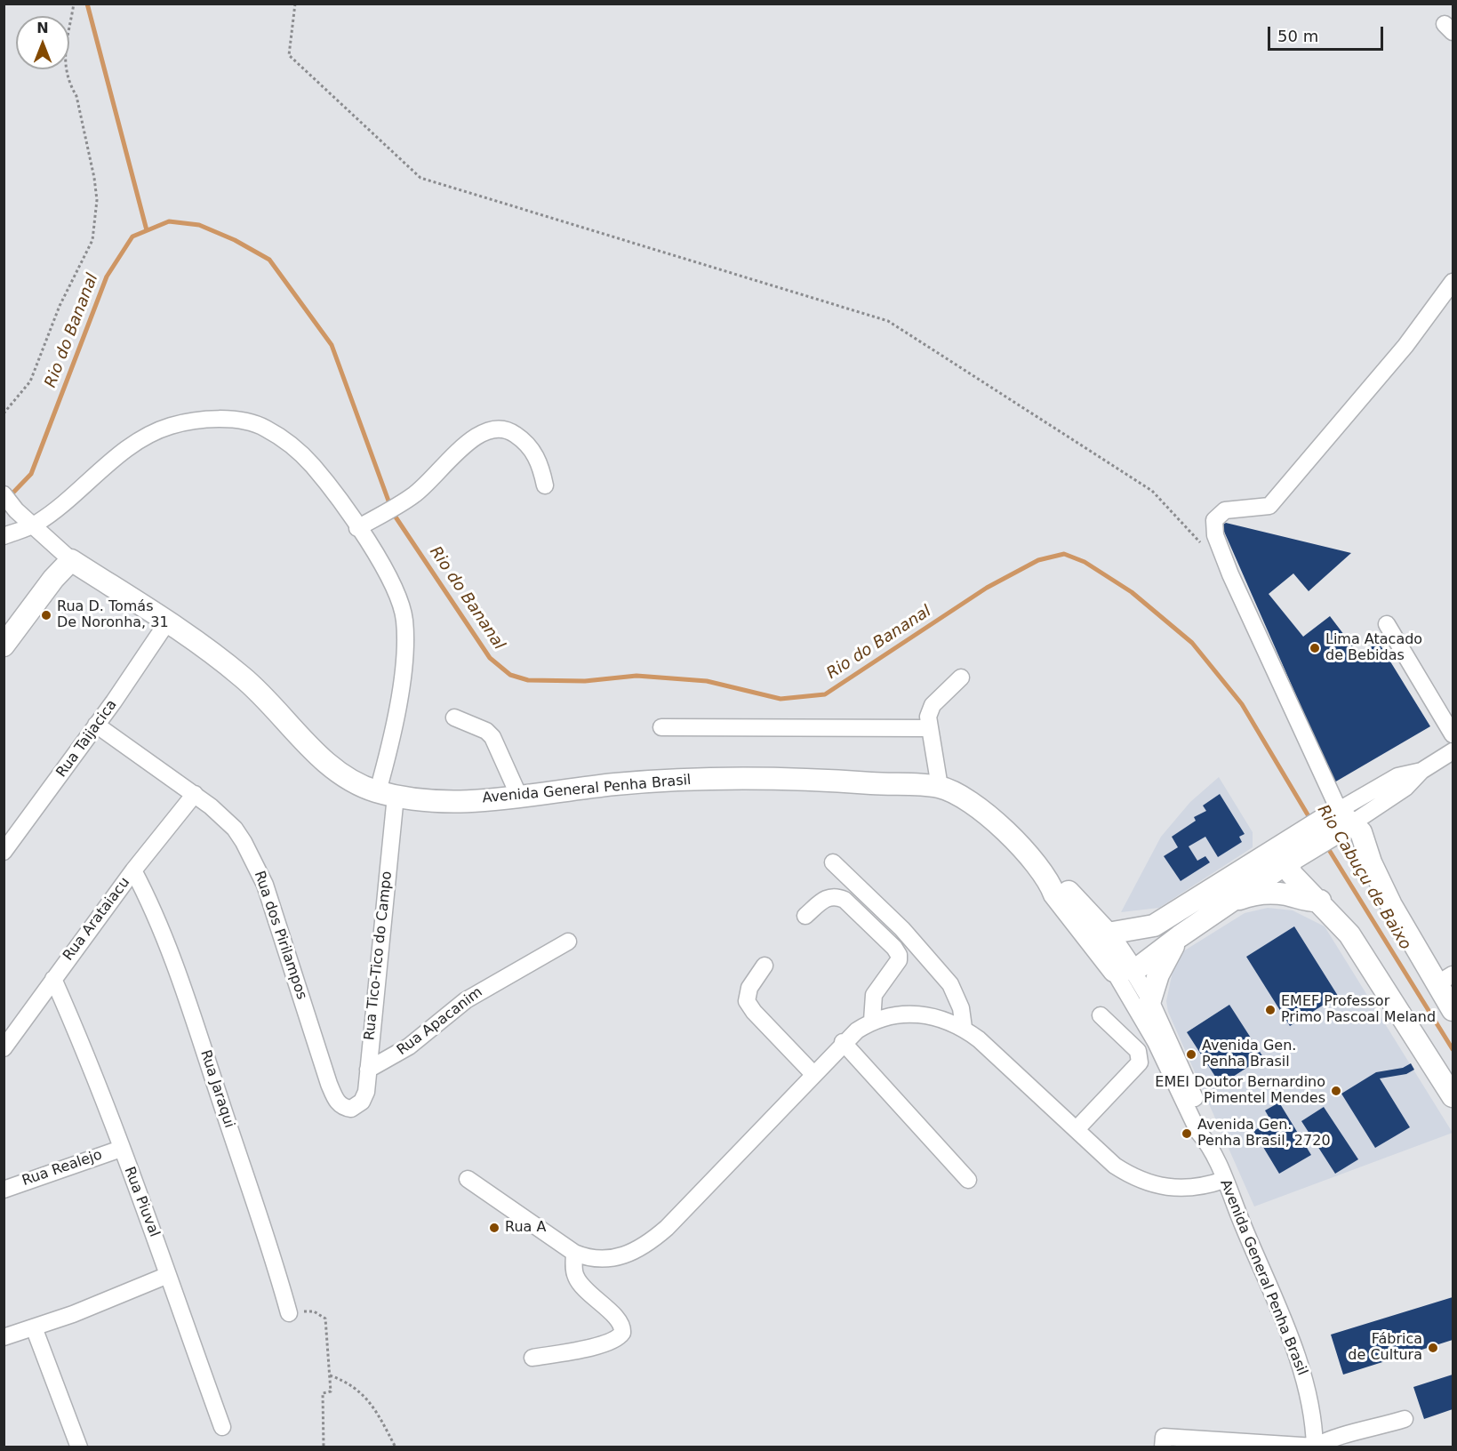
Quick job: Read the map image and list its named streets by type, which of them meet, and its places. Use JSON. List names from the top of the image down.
{
  "streets": {
    "main road": ["Avenida General Penha Brasil"],
    "street": [
      "Rua Taijacica",
      "Rua Arataiacu",
      "Rua dos Pirilampos",
      "Rua Tico-Tico do Campo",
      "Rua Apacanim",
      "Rua Jaraqui",
      "Rua Realejo",
      "Rua Piuval"
    ]
  },
  "crossings": [
    ["Rua Taijacica", "Avenida General Penha Brasil"],
    ["Rua Taijacica", "Rua dos Pirilampos"],
    ["Avenida General Penha Brasil", "Rua Tico-Tico do Campo"],
    ["Rua Arataiacu", "Rua dos Pirilampos"],
    ["Rua Arataiacu", "Rua Jaraqui"],
    ["Rua Arataiacu", "Rua Piuval"],
    ["Rua dos Pirilampos", "Rua Tico-Tico do Campo"],
    ["Rua Tico-Tico do Campo", "Rua Apacanim"],
    ["Rua Realejo", "Rua Piuval"]
  ],
  "water": ["Rio do Bananal", "Rio Cabuçu de Baixo"],
  "places": [
    "Rua D. Tomás De Noronha, 31",
    "Lima Atacado de Bebidas",
    "EMEF Professor Primo Pascoal Meland",
    "Avenida Gen. Penha Brasil",
    "EMEI Doutor Bernardino Pimentel Mendes",
    "Avenida Gen. Penha Brasil, 2720",
    "Rua A",
    "Fábrica de Cultura"
  ],
  "scale_bar": "50 m",
  "north": "top"
}
